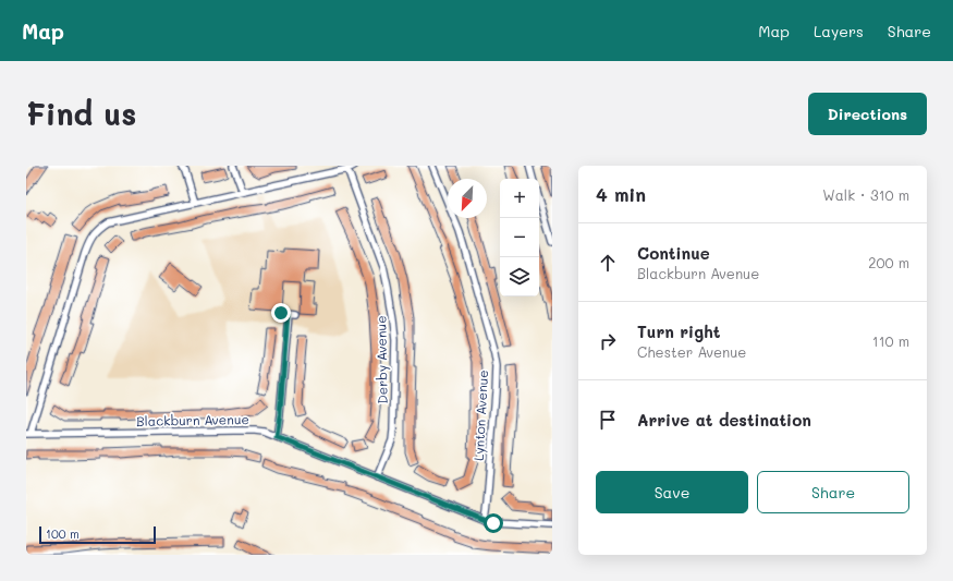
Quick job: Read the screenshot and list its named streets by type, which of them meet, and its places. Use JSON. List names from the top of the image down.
{
  "streets": {
    "street": ["Derby Avenue", "Lynton Avenue", "Blackburn Avenue"]
  },
  "crossings": [
    ["Derby Avenue", "Blackburn Avenue"],
    ["Lynton Avenue", "Blackburn Avenue"]
  ],
  "scale_bar": "100 m",
  "north": "bottom left",
  "page": {
    "header": "Map",
    "nav": ["Map", "Layers", "Share"],
    "buttons": [
      "Directions",
      ["Save", "Share"]
    ],
    "title": "Find us",
    "heading": ["4 min", "Walk · 310 m"],
    "map_buttons": ["+", "−"],
    "list": [
      ["Continue", "Blackburn Avenue", "200 m"],
      ["Turn right", "Chester Avenue", "110 m"],
      "Arrive at destination"
    ],
    "scale": "100 m"
  }
}
